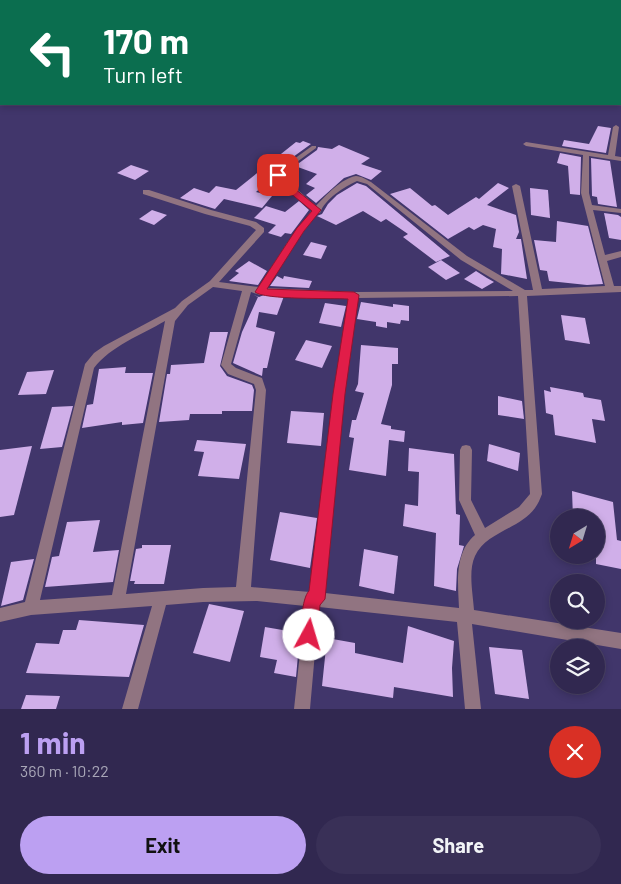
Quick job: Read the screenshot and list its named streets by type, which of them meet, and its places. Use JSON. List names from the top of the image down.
{
  "north": "bottom left",
  "page": {
    "turn": ["170 m", "Turn left"],
    "heading": ["1 min", "360 m · 10:22"],
    "buttons": ["Exit", "Share"]
  }
}
